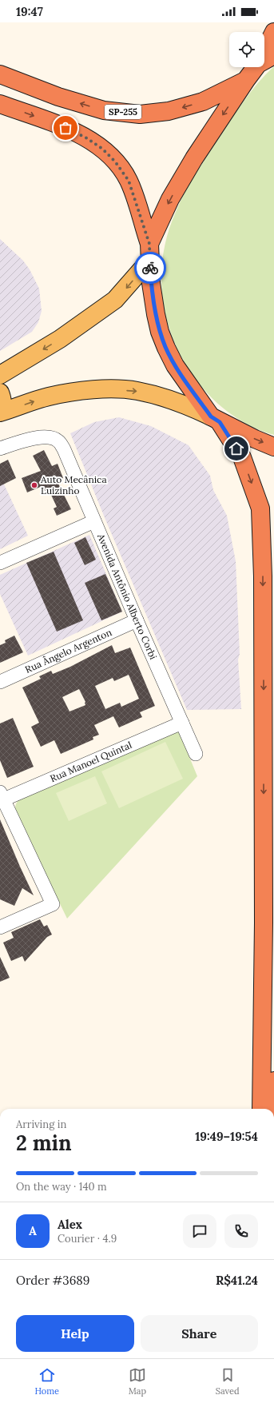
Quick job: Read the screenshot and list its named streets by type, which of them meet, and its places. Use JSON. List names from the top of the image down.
{
  "streets": {
    "highway": ["SP-255"],
    "street": ["Avenida Antônio Alberto Corbi", "Rua Ângelo Argenton", "Rua Manoel Quintal"]
  },
  "crossings": [
    ["Avenida Antônio Alberto Corbi", "Rua Ângelo Argenton"],
    ["Avenida Antônio Alberto Corbi", "Rua Manoel Quintal"]
  ],
  "places": ["Auto Mecânica Luizinho"],
  "page": {
    "status": "19:47",
    "heading": ["2 min", "Arriving in", "19:49–19:54"],
    "panel": [
      "Alex",
      "Courier · 4.9",
      "Order #3689",
      "R$41.24"
    ],
    "bar": "On the way · 140 m",
    "round": "A",
    "buttons": ["Help", "Share"],
    "tabs": ["Home", "Map", "Saved"]
  }
}
